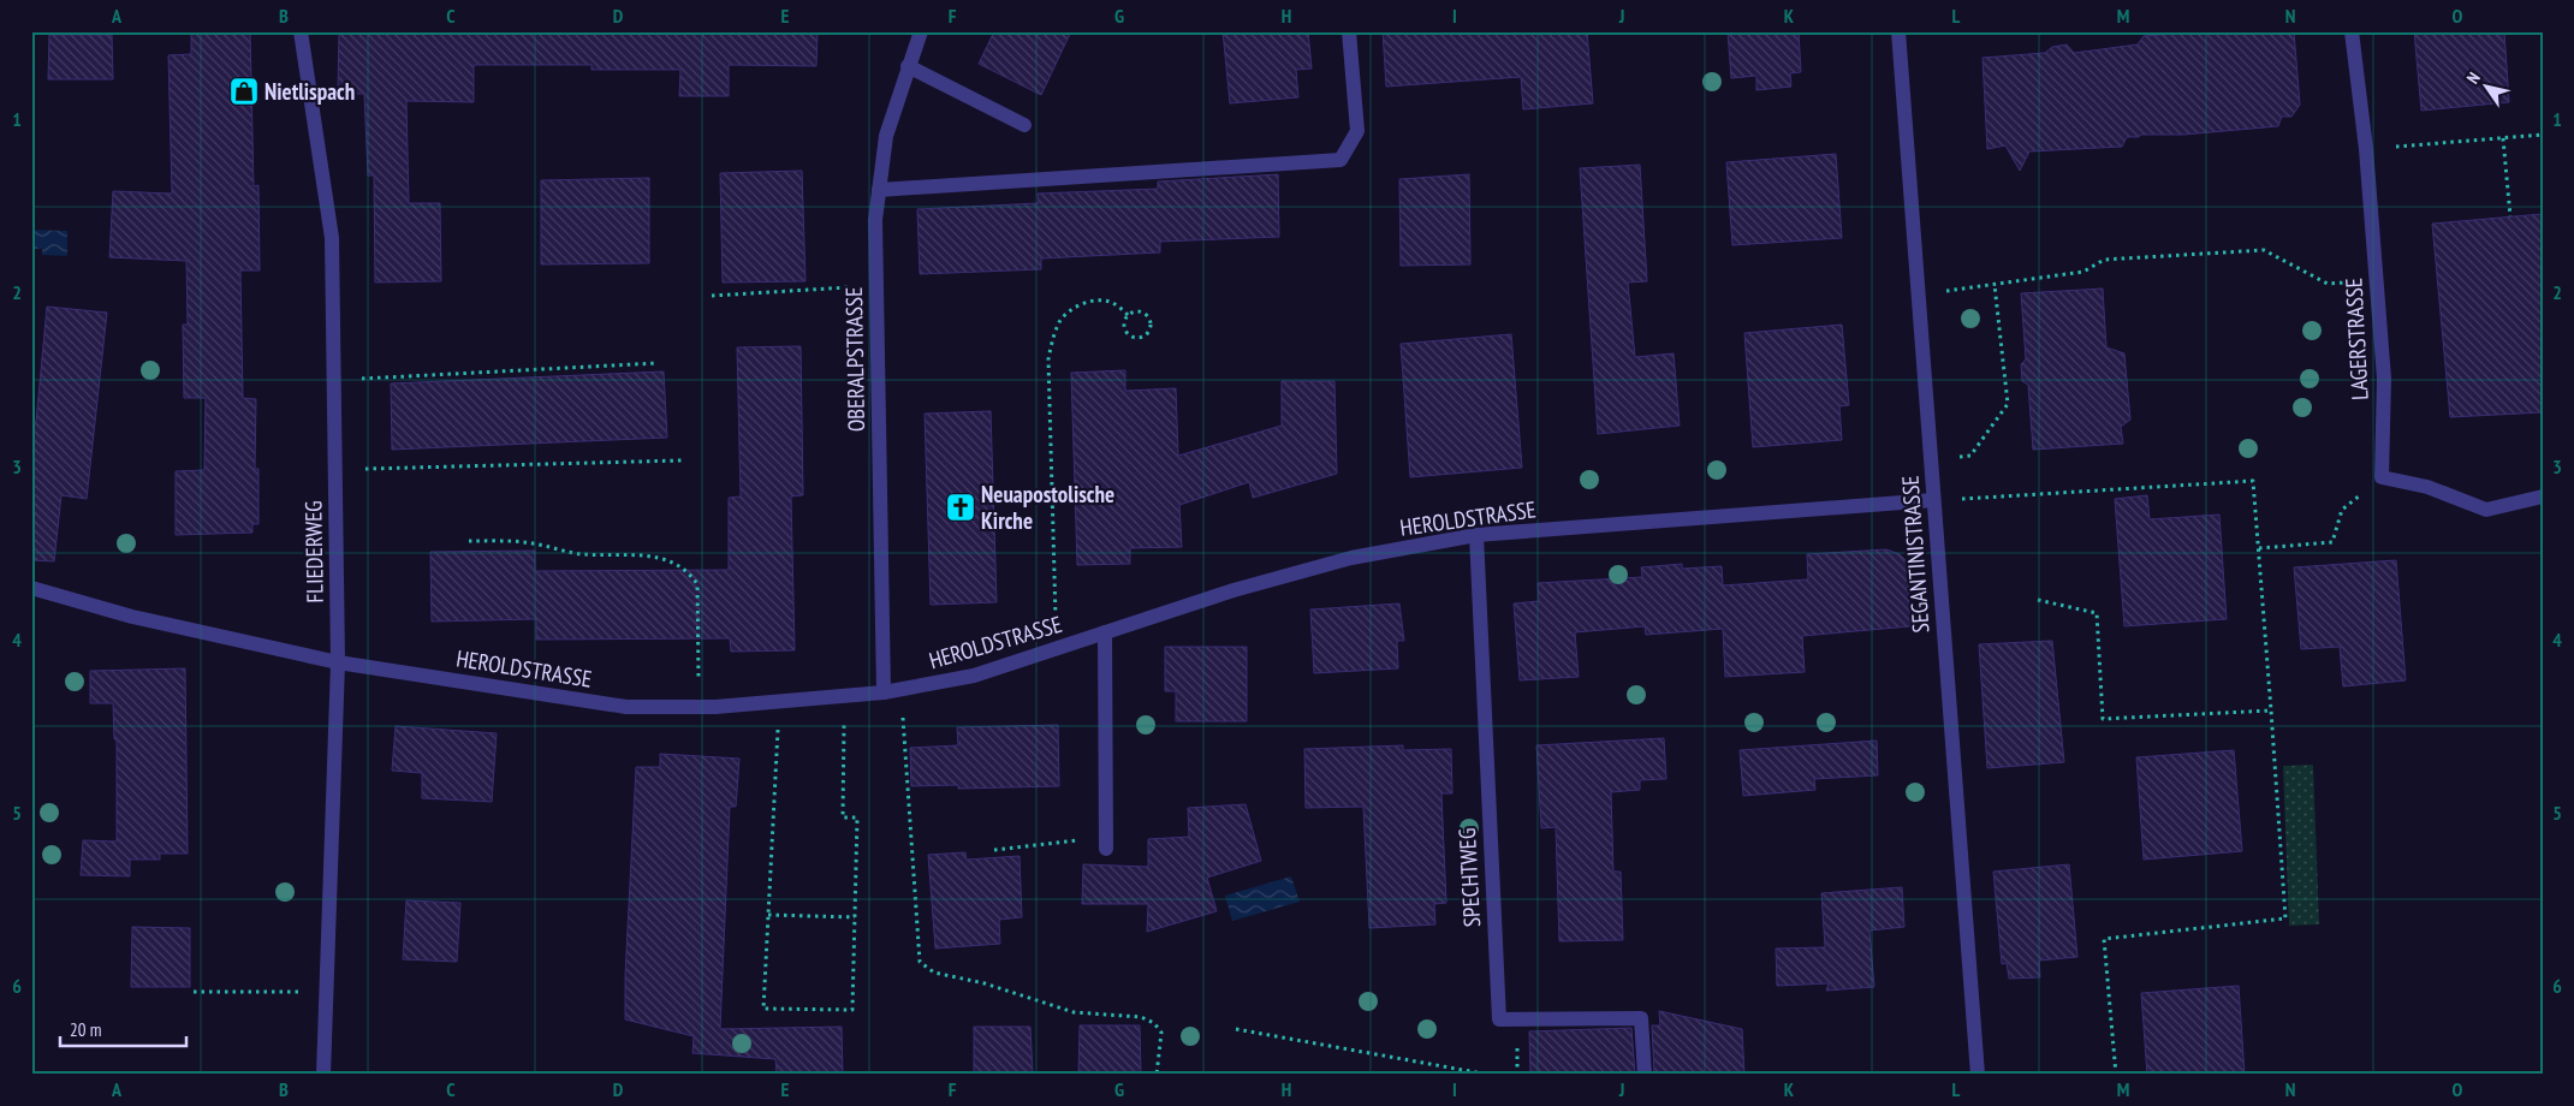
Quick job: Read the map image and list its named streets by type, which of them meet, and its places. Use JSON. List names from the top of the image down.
{
  "streets": {
    "street": [
      "LAGERSTRASSE",
      "OBERALPSTRASSE",
      "HEROLDSTRASSE",
      "FLIEDERWEG",
      "SEGANTINISTRASSE",
      "SPECHTWEG"
    ]
  },
  "crossings": [
    ["OBERALPSTRASSE", "HEROLDSTRASSE"],
    ["HEROLDSTRASSE", "FLIEDERWEG"],
    ["HEROLDSTRASSE", "SEGANTINISTRASSE"],
    ["HEROLDSTRASSE", "SPECHTWEG"]
  ],
  "places": {
    "shop": ["Nietlispach"],
    "church": ["Neuapostolische Kirche"]
  },
  "scale_bar": "20 m",
  "north": "top left",
  "grid": {
    "columns": [
      "A",
      "B",
      "C",
      "D",
      "E",
      "F",
      "G",
      "H",
      "I",
      "J",
      "K",
      "L",
      "M",
      "N",
      "O"
    ],
    "rows": [
      "1",
      "2",
      "3",
      "4",
      "5",
      "6"
    ]
  }
}
